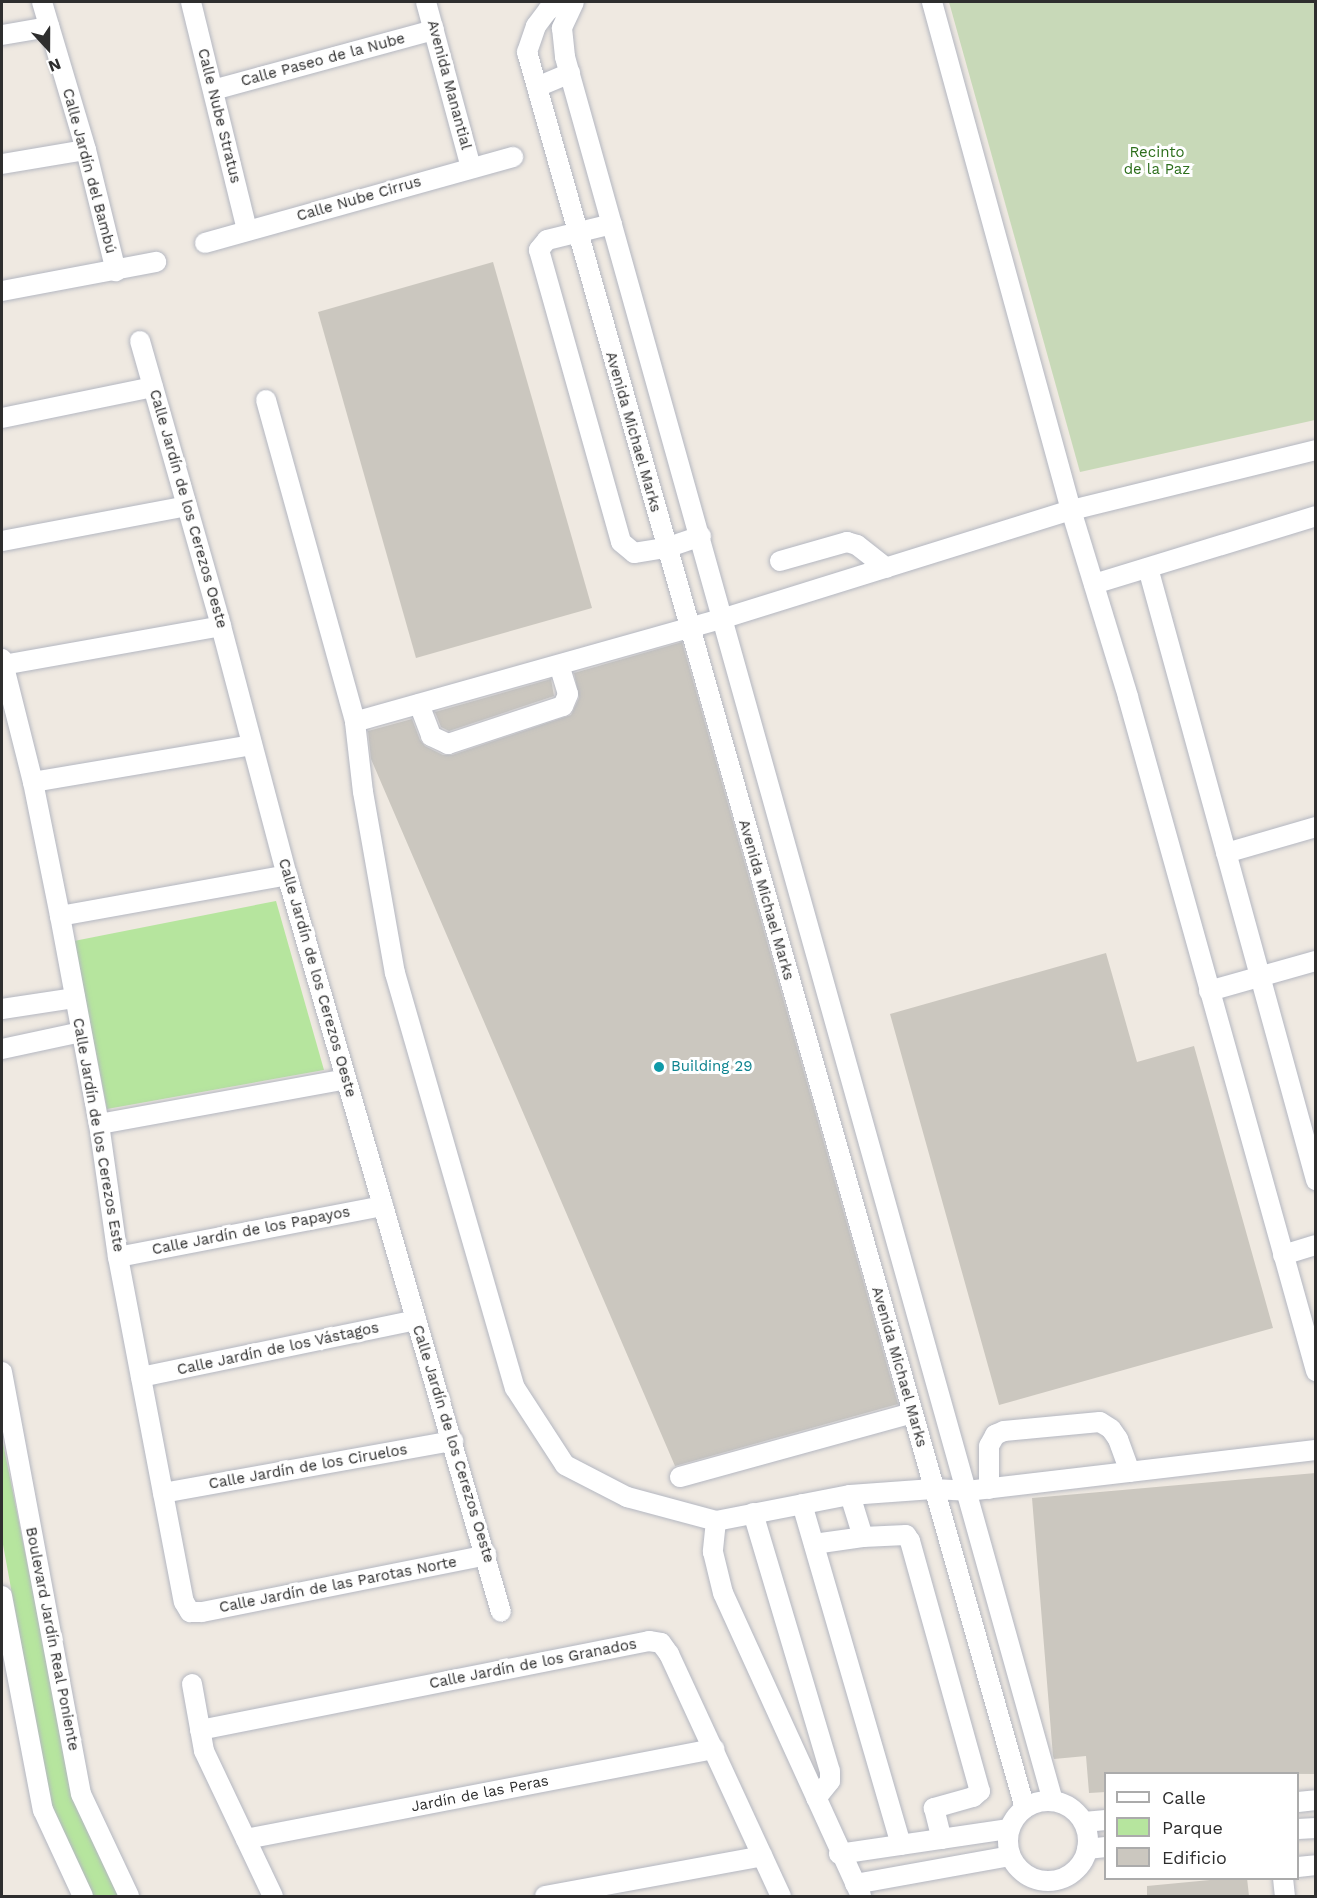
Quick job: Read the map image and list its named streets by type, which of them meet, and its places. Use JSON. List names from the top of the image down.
{
  "streets": {
    "street": [
      "Calle Paseo de la Nube",
      "Avenida Manantial",
      "Calle Nube Stratus",
      "Calle Jardín del Bambú",
      "Calle Nube Cirrus",
      "Avenida Michael Marks",
      "Calle Jardín de los Cerezos Oeste",
      "Calle Jardín de los Cerezos Este",
      "Calle Jardín de los Papayos",
      "Calle Jardín de los Vástagos",
      "Calle Jardín de los Ciruelos",
      "Calle Jardín de las Parotas Norte",
      "Boulevard Jardín Real Poniente",
      "Calle Jardín de los Granados",
      "Jardín de las Peras"
    ]
  },
  "crossings": [
    ["Calle Paseo de la Nube", "Avenida Manantial"],
    ["Calle Paseo de la Nube", "Calle Nube Stratus"],
    ["Avenida Manantial", "Calle Nube Cirrus"],
    ["Calle Nube Stratus", "Calle Nube Cirrus"],
    ["Calle Jardín de los Cerezos Oeste", "Calle Jardín de los Papayos"],
    ["Calle Jardín de los Cerezos Oeste", "Calle Jardín de los Vástagos"],
    ["Calle Jardín de los Cerezos Oeste", "Calle Jardín de los Ciruelos"],
    ["Calle Jardín de los Cerezos Oeste", "Calle Jardín de las Parotas Norte"],
    ["Calle Jardín de los Cerezos Este", "Calle Jardín de los Papayos"],
    ["Calle Jardín de los Cerezos Este", "Calle Jardín de los Vástagos"],
    ["Calle Jardín de los Cerezos Este", "Calle Jardín de los Ciruelos"],
    ["Calle Jardín de los Cerezos Este", "Calle Jardín de las Parotas Norte"],
    ["Calle Jardín de los Granados", "Jardín de las Peras"]
  ],
  "parks": ["Recinto de la Paz"],
  "places": ["Building 29"],
  "legend": ["Calle", "Parque", "Edificio"],
  "north": "bottom"
}
